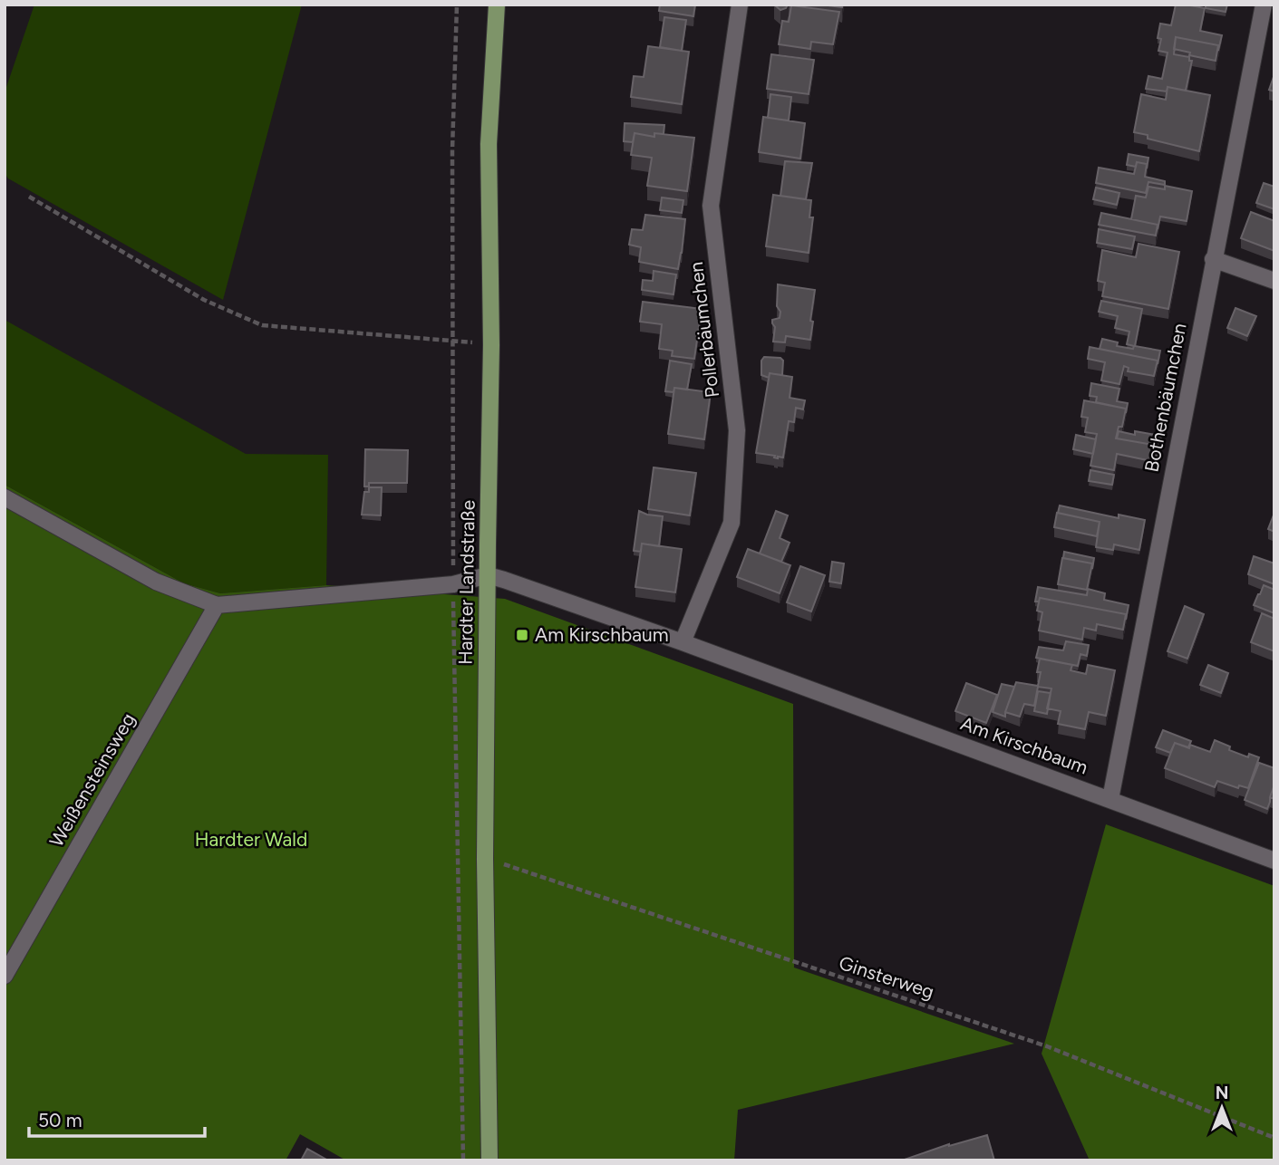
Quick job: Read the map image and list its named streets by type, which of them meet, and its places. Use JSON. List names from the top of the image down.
{
  "streets": {
    "main road": ["Hardter Landstraße"],
    "street": [
      "Pollerbäumchen",
      "Bothenbäumchen",
      "Am Kirschbaum",
      "Weißensteinsweg"
    ],
    "path": ["Ginsterweg"]
  },
  "crossings": [
    ["Pollerbäumchen", "Am Kirschbaum"],
    ["Bothenbäumchen", "Am Kirschbaum"],
    ["Hardter Landstraße", "Am Kirschbaum"],
    ["Hardter Landstraße", "Ginsterweg"]
  ],
  "parks": ["Hardter Wald"],
  "places": {
    "transit": ["Am Kirschbaum"]
  },
  "scale_bar": "50 m",
  "north": "top"
}
